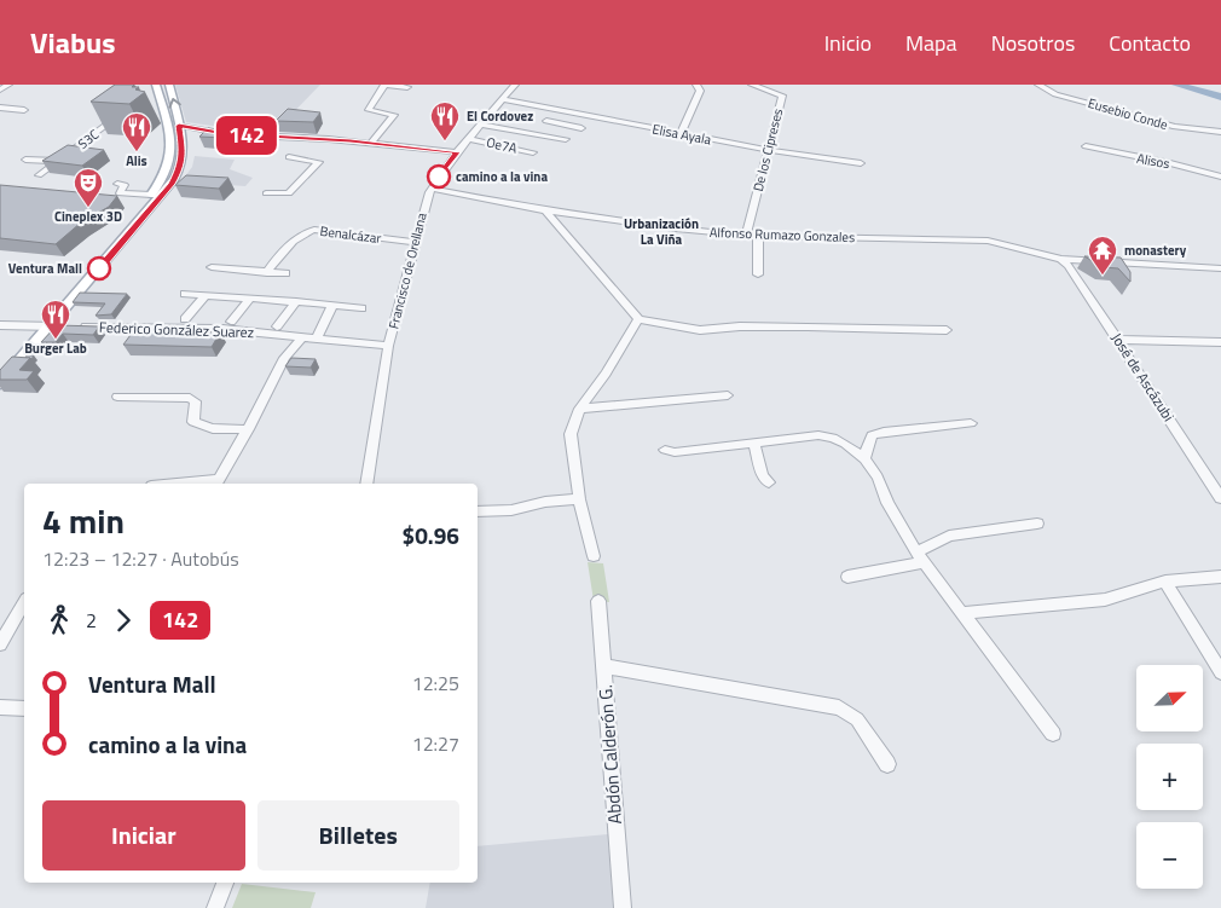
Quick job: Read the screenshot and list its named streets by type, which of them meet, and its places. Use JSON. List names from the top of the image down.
{
  "streets": {
    "street": [
      "Eusebio Conde",
      "Elisa Ayala",
      "S3C",
      "Oe7A",
      "De los Cipreses",
      "Alisos",
      "Benalcázar",
      "Alfonso Rumazo Gonzales",
      "Francisco de Orellana",
      "Federico González Suarez",
      "José de Ascázubi",
      "Abdón Calderón G."
    ]
  },
  "crossings": [
    ["Elisa Ayala", "De los Cipreses"],
    ["Elisa Ayala", "Francisco de Orellana"],
    ["Oe7A", "Francisco de Orellana"],
    ["De los Cipreses", "Alfonso Rumazo Gonzales"],
    ["Benalcázar", "Francisco de Orellana"],
    ["Alfonso Rumazo Gonzales", "Francisco de Orellana"],
    ["Alfonso Rumazo Gonzales", "José de Ascázubi"],
    ["Francisco de Orellana", "Federico González Suarez"]
  ],
  "districts": ["Urbanización La Viña"],
  "places": {
    "restaurant": ["El Cordovez", "Alis", "Burger Lab"],
    "other": ["camino a la vina", "Ventura Mall"],
    "theatre": ["Cineplex 3D"],
    "temple": ["monastery"]
  },
  "lines": ["bus line 142"],
  "north": "top right",
  "page": {
    "header": "Viabus",
    "nav": [
      "Inicio",
      "Mapa",
      "Nosotros",
      "Contacto"
    ],
    "on_map": "142",
    "heading": ["4 min", "12:23 – 12:27 · Autobús", "$0.96"],
    "legs": ["2", "142"],
    "list": [
      {
        "name": "Ventura Mall",
        "value": "12:25"
      },
      {
        "name": "camino a la vina",
        "value": "12:27"
      }
    ],
    "map_buttons": ["+", "−"],
    "buttons": ["Iniciar", "Billetes"]
  }
}
